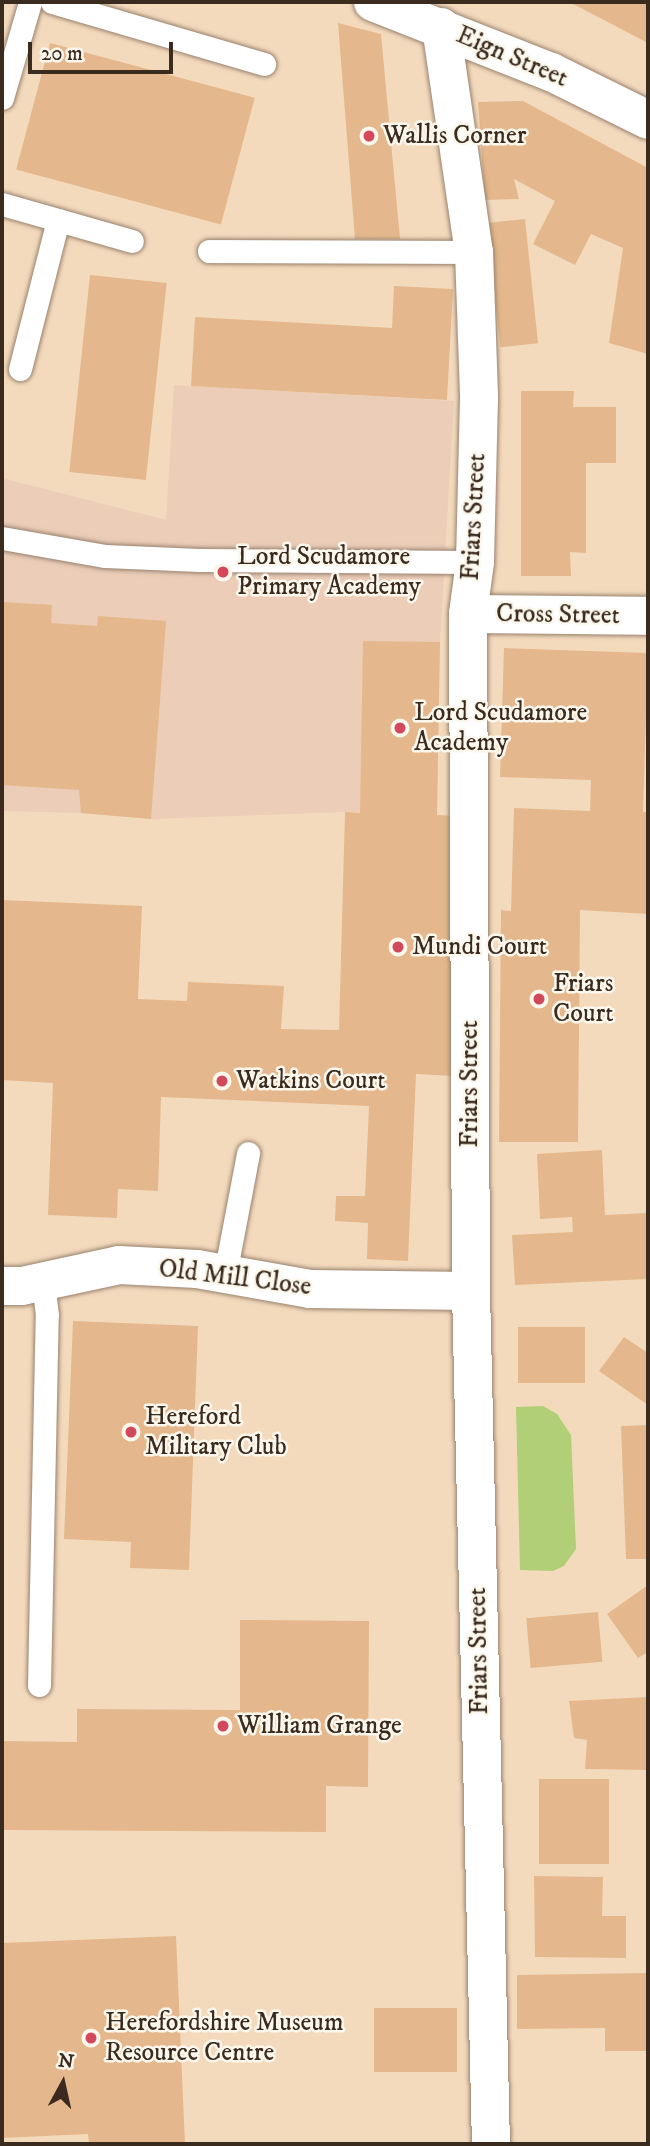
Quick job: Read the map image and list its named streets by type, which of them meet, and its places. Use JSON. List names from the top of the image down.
{
  "streets": {
    "main road": [
      "Eign Street",
      "Friars Street",
      "Cross Street",
      "Old Mill Close"
    ]
  },
  "crossings": [
    ["Eign Street", "Friars Street"],
    ["Friars Street", "Cross Street"],
    ["Friars Street", "Old Mill Close"]
  ],
  "places": [
    "Wallis Corner",
    "Lord Scudamore Primary Academy",
    "Lord Scudamore Academy",
    "Mundi Court",
    "Friars Court",
    "Watkins Court",
    "Hereford Military Club",
    "William Grange",
    "Herefordshire Museum Resource Centre"
  ],
  "scale_bar": "20 m",
  "north": "top"
}
